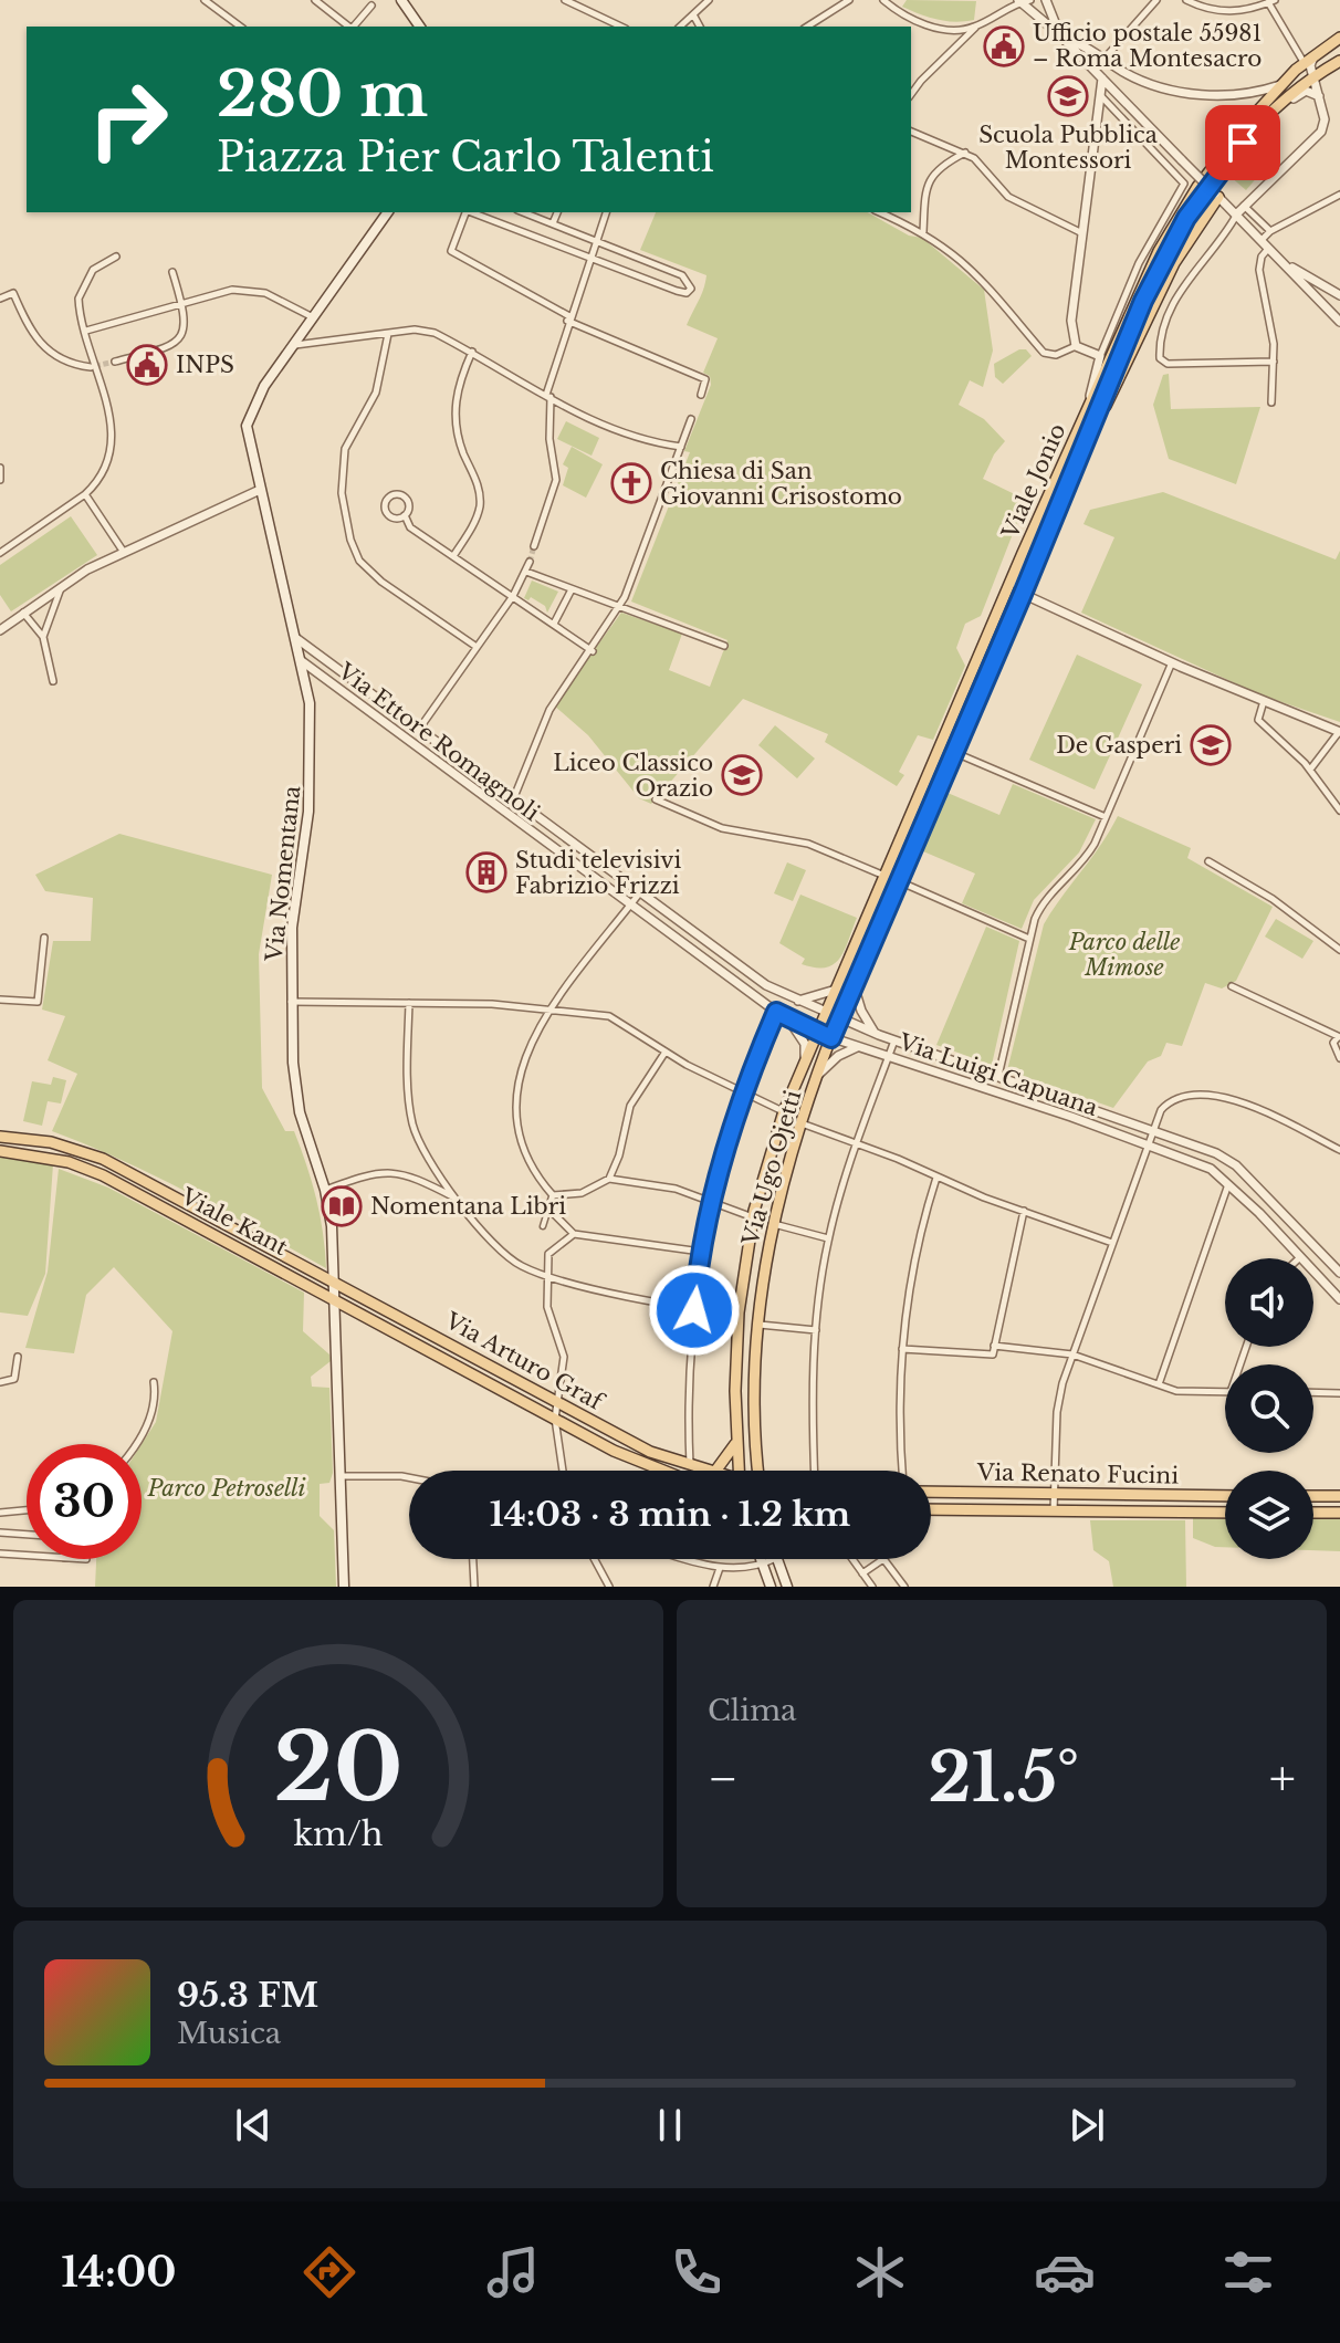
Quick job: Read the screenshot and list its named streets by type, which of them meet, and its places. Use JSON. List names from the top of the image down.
{
  "streets": {
    "main road": [
      "Viale Jonio",
      "Via Nomentana",
      "Via Ugo Ojetti",
      "Viale Kant",
      "Via Arturo Graf",
      "Via Renato Fucini"
    ],
    "street": ["Via Ettore Romagnoli", "Via Luigi Capuana"]
  },
  "crossings": [
    ["Viale Jonio", "Via Ettore Romagnoli"],
    ["Viale Jonio", "Via Ugo Ojetti"],
    ["Via Ettore Romagnoli", "Via Nomentana"],
    ["Via Ettore Romagnoli", "Via Luigi Capuana"],
    ["Via Ettore Romagnoli", "Via Ugo Ojetti"],
    ["Via Nomentana", "Viale Kant"],
    ["Via Nomentana", "Via Arturo Graf"],
    ["Viale Kant", "Via Arturo Graf"]
  ],
  "parks": ["Parco delle Mimose", "Parco Petroselli"],
  "places": {
    "public building": ["Ufficio postale 55981 – Roma Montesacro", "INPS"],
    "school or university": ["Scuola Pubblica Montessori", "De Gasperi", "Liceo Classico Orazio"],
    "church": ["Chiesa di San Giovanni Crisostomo"],
    "building": ["Studi televisivi Fabrizio Frizzi"],
    "library": ["Nomentana Libri"]
  },
  "page": {
    "turn": ["280 m", "Piazza Pier Carlo Talenti"],
    "limit": "30",
    "trip": "14:03 · 3 min · 1.2 km",
    "tile": "Clima",
    "heat": ["−", "21.5°", "+"],
    "song": ["95.3 FM", "Musica"],
    "tabs": "14:00",
    "gauge": ["20", "km/h"]
  }
}
